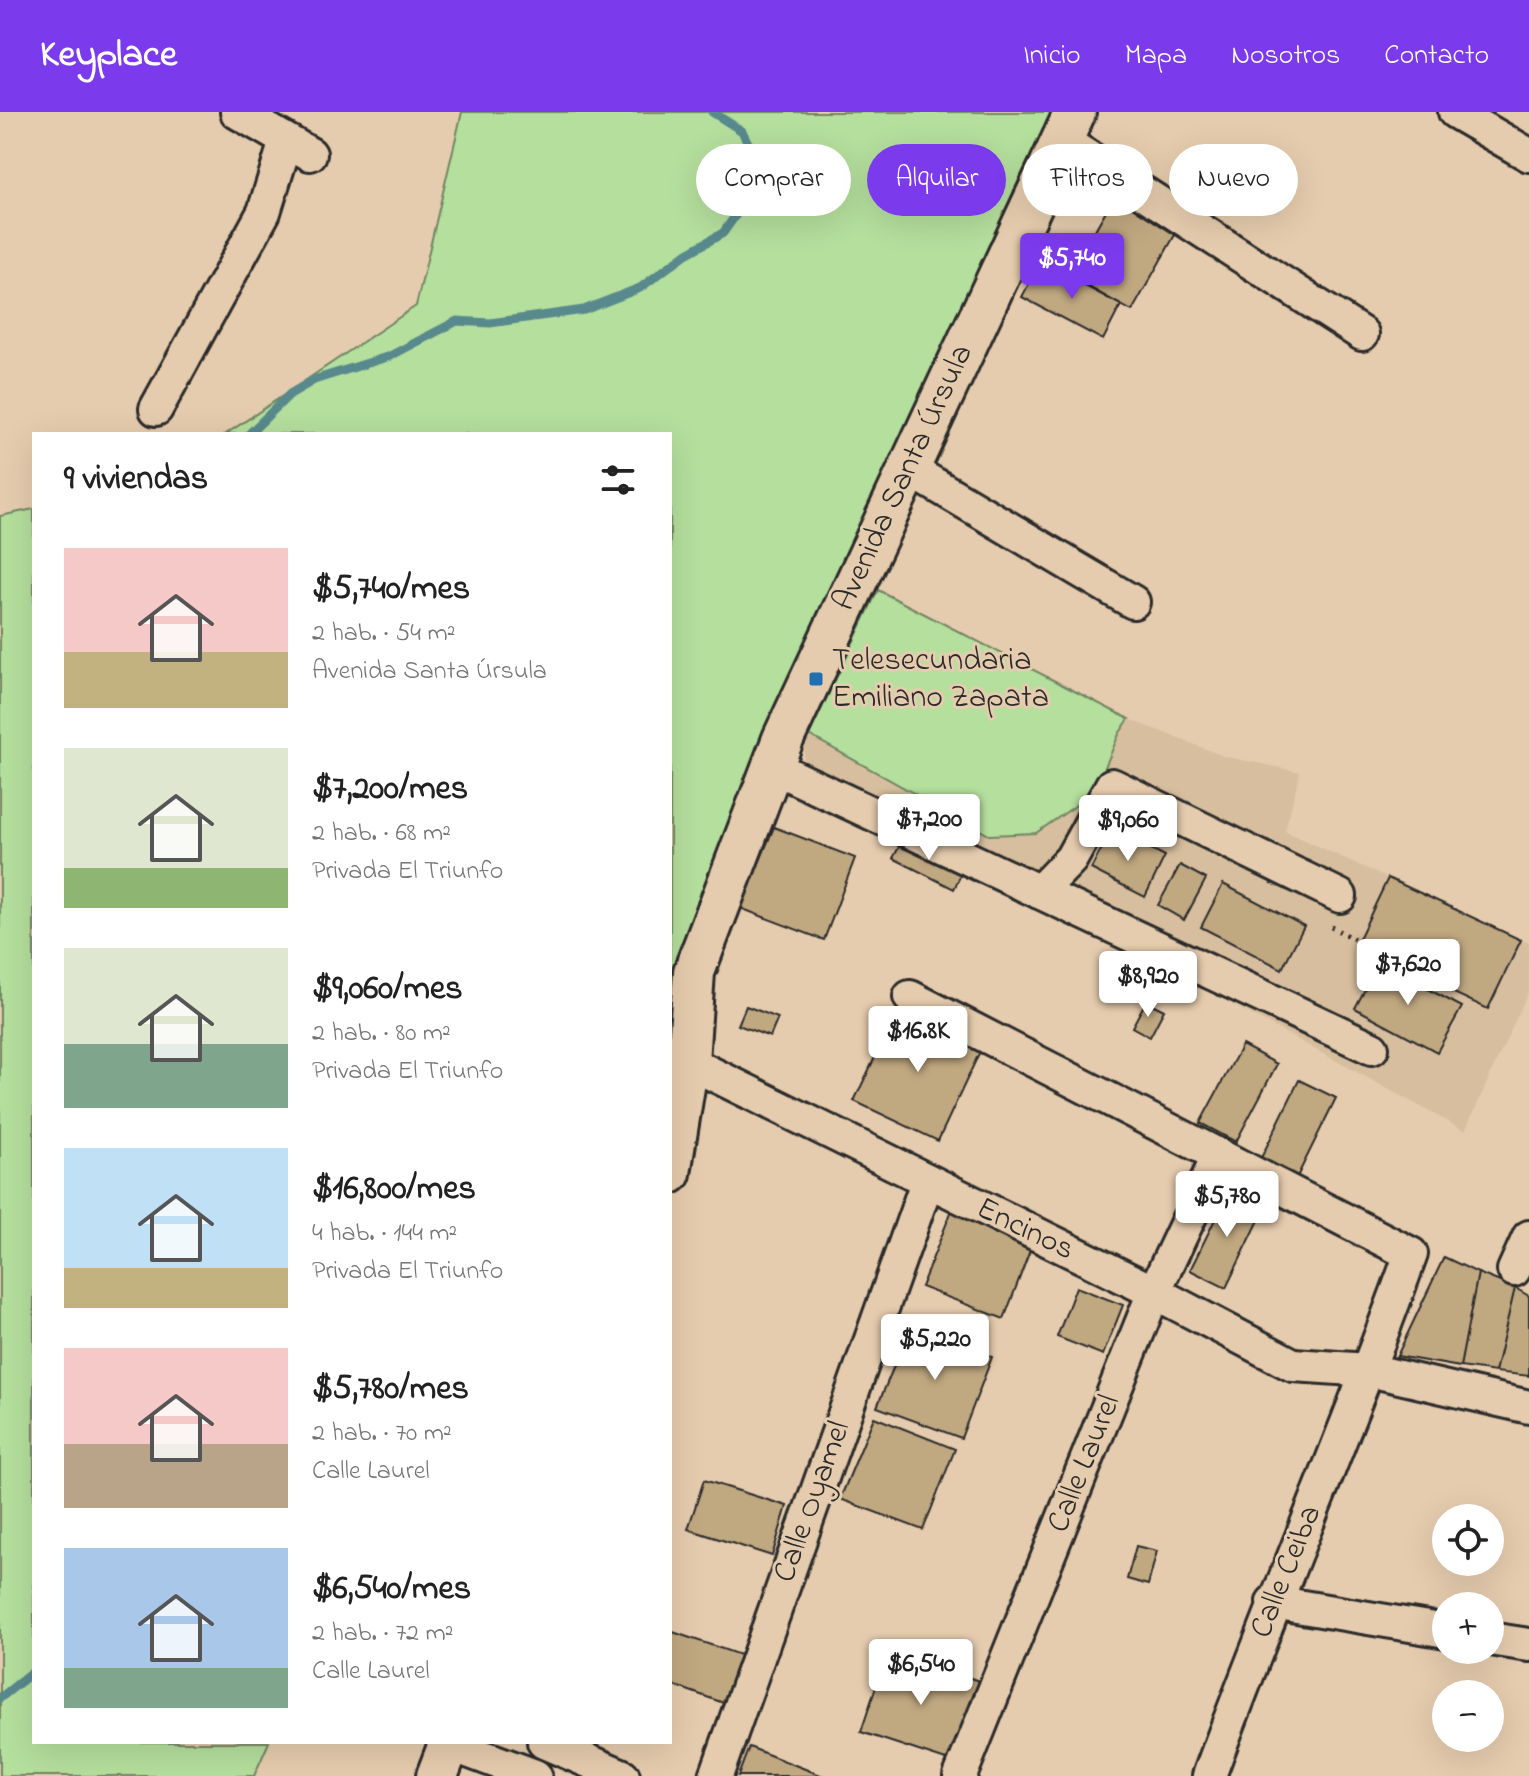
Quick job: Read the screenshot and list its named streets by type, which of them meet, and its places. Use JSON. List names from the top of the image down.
{
  "streets": {
    "street": [
      "Avenida Santa Úrsula",
      "Encinos",
      "Calle Laurel",
      "Calle Oyamel",
      "Calle Ceiba"
    ]
  },
  "crossings": [
    ["Avenida Santa Úrsula", "Encinos"],
    ["Encinos", "Calle Laurel"],
    ["Encinos", "Calle Oyamel"],
    ["Encinos", "Calle Ceiba"],
    ["Calle Laurel", "Calle Ceiba"]
  ],
  "places": {
    "transit": ["Telesecundaria Emiliano Zapata"]
  },
  "page": {
    "header": "Keyplace",
    "nav": [
      "Inicio",
      "Mapa",
      "Nosotros",
      "Contacto"
    ],
    "chip": [
      "Comprar",
      "Alquilar",
      "Filtros",
      "Nuevo"
    ],
    "price": [
      "$5,740",
      "$7,200",
      "$9,060",
      "$7,620",
      "$8,920",
      "$16.8K",
      "$5,780",
      "$5,220",
      "$6,540"
    ],
    "heading": "9 viviendas",
    "list": [
      {
        "name": "$5,740/mes",
        "note": "2 hab. · 54 m² · Avenida Santa Úrsula"
      },
      {
        "name": "$7,200/mes",
        "note": "2 hab. · 68 m² · Privada El Triunfo"
      },
      {
        "name": "$9,060/mes",
        "note": "2 hab. · 80 m² · Privada El Triunfo"
      },
      {
        "name": "$16,800/mes",
        "note": "4 hab. · 144 m² · Privada El Triunfo"
      },
      {
        "name": "$5,780/mes",
        "note": "2 hab. · 70 m² · Calle Laurel"
      },
      {
        "name": "$6,540/mes",
        "note": "2 hab. · 72 m² · Calle Laurel"
      }
    ],
    "map_buttons": ["+", "−"]
  }
}
